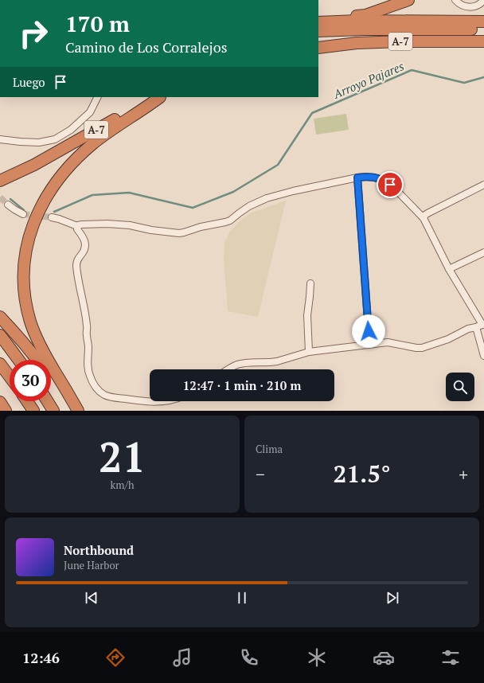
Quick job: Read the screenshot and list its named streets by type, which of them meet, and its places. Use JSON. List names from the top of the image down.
{
  "streets": {
    "highway": ["A-7"]
  },
  "water": ["Arroyo Pajares"],
  "page": {
    "turn": ["170 m", "Camino de Los Corralejos"],
    "then": "Luego",
    "limit": "30",
    "trip": "12:47 · 1 min · 210 m",
    "tile": [
      ["21", "km/h"],
      "Clima"
    ],
    "heat": ["−", "21.5°", "+"],
    "song": ["Northbound", "June Harbor"],
    "tabs": "12:46"
  }
}
